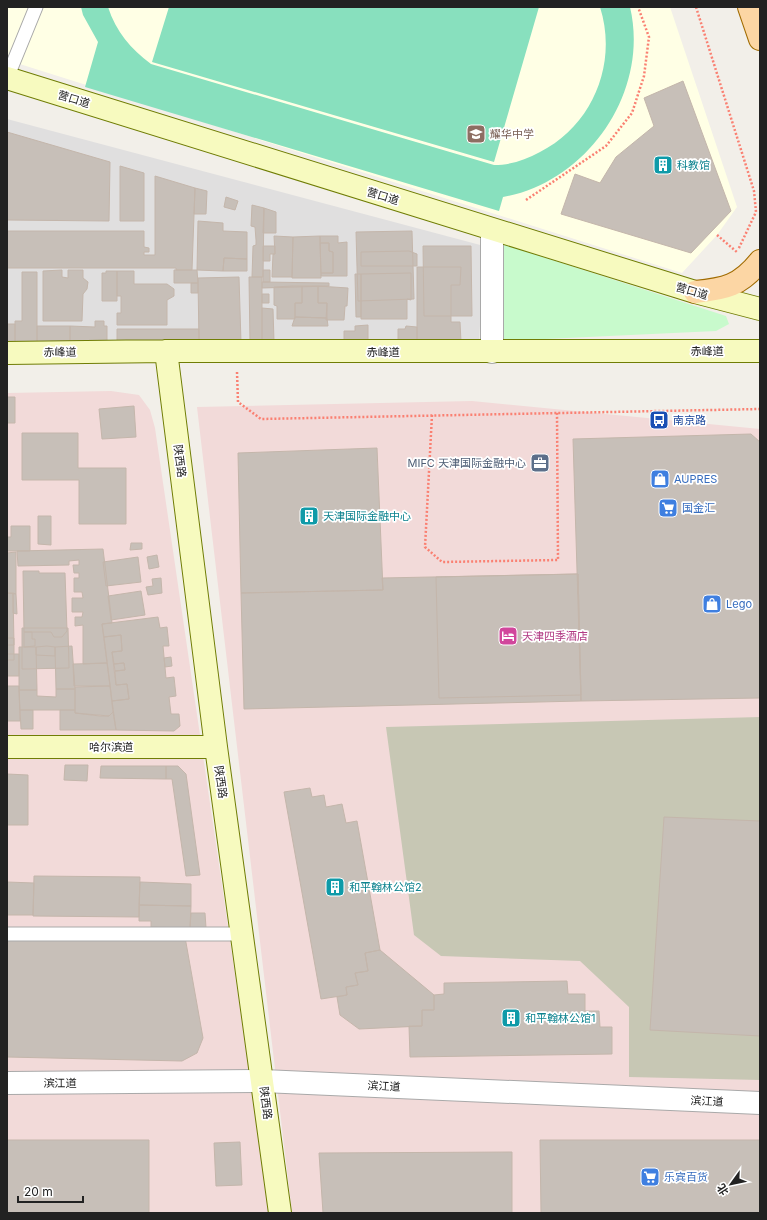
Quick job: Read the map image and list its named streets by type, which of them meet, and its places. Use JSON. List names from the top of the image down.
{
  "streets": {
    "street": [
      "营口道",
      "赤峰道",
      "陕西路",
      "哈尔滨道",
      "滨江道"
    ]
  },
  "crossings": [
    ["赤峰道", "陕西路"],
    ["陕西路", "哈尔滨道"],
    ["陕西路", "滨江道"]
  ],
  "places": {
    "school or university": ["耀华中学"],
    "building": [
      "科教馆",
      "天津国际金融中心",
      "和平翰林公馆2",
      "和平翰林公馆1"
    ],
    "bus stop": ["南京路"],
    "office": ["MIFC 天津国际金融中心"],
    "shop": ["AUPRES", "Lego"],
    "supermarket": ["国金汇", "乐宾百货"],
    "hotel": ["天津四季酒店"]
  },
  "scale_bar": "20 m",
  "north": "bottom left"
}
